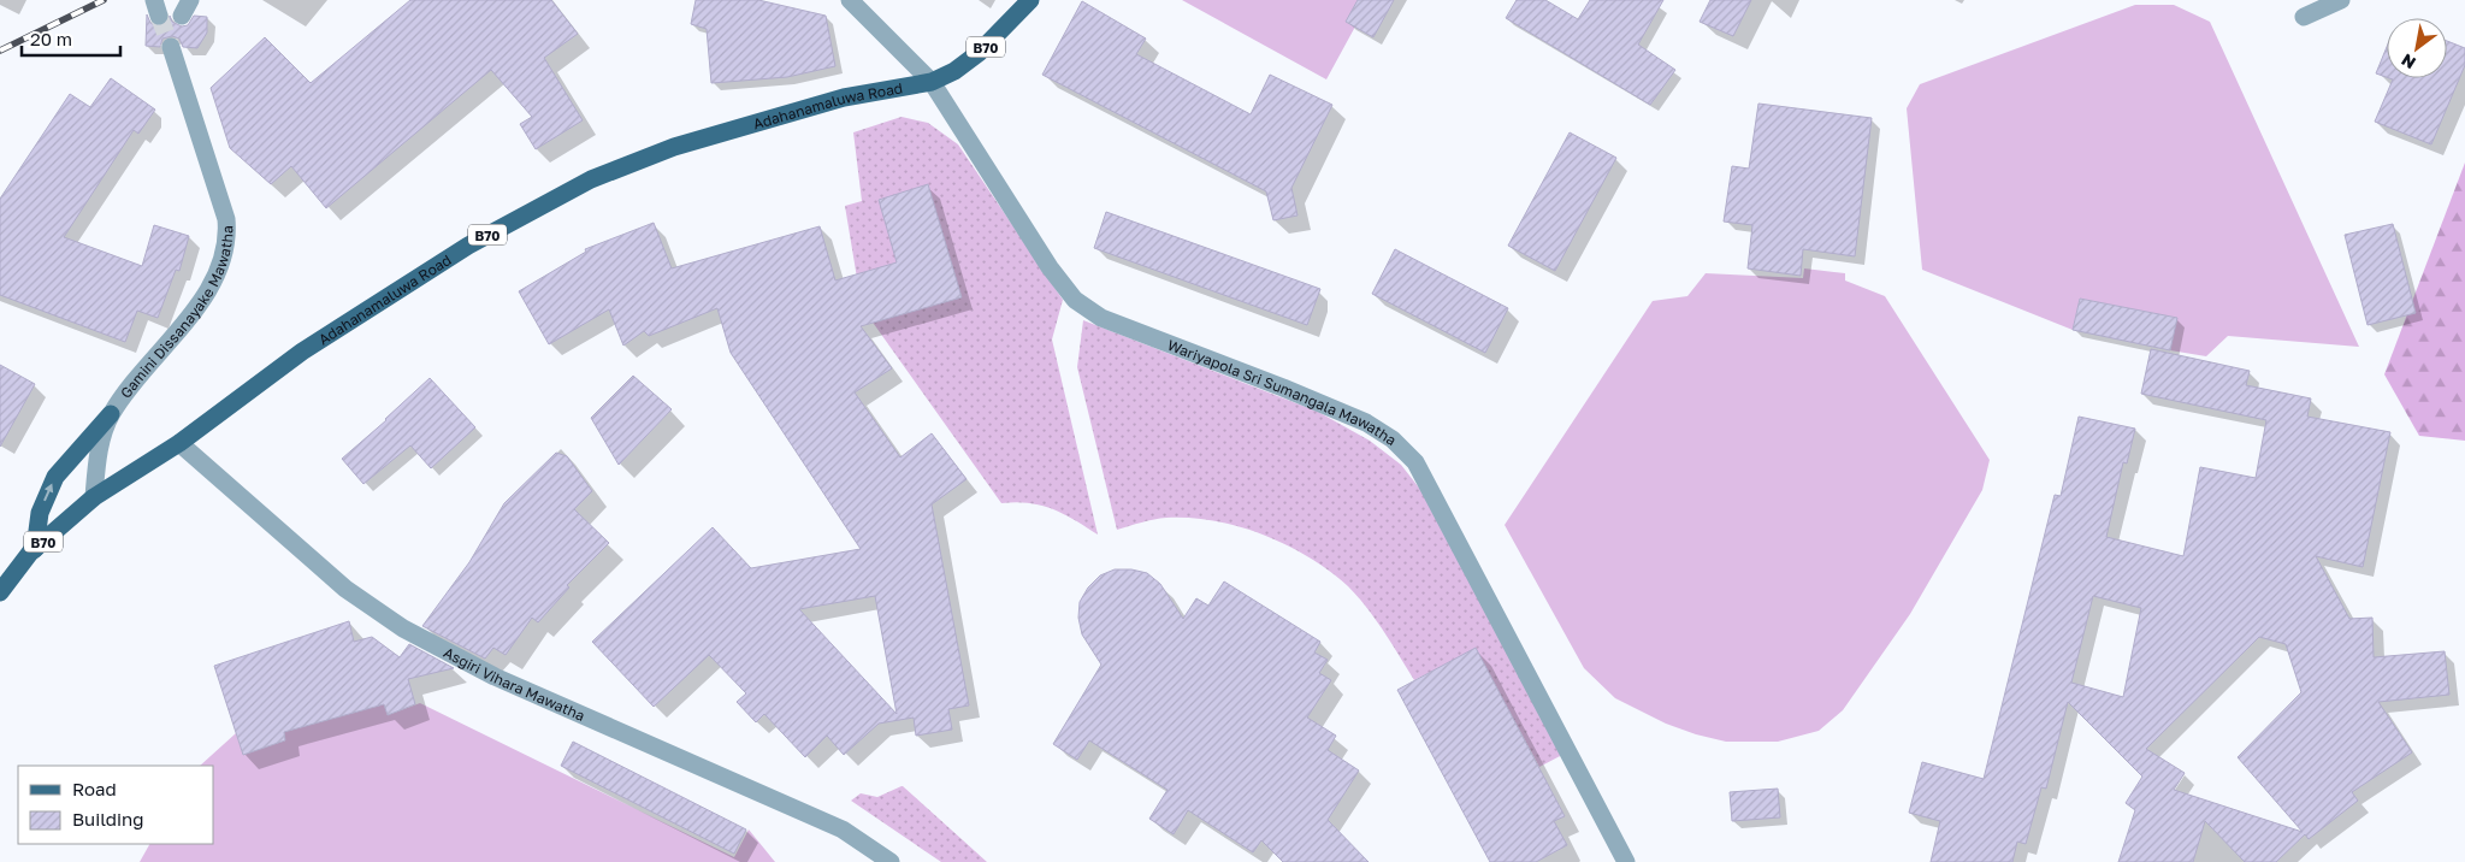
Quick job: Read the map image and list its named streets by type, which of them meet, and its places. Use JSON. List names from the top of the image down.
{
  "streets": {
    "main road": ["B70", "Adahanamaluwa Road"],
    "street": ["Gamini Dissanayake Mawatha", "Wariyapola Sri Sumangala Mawatha", "Asgiri Vihara Mawatha"]
  },
  "crossings": [
    ["B70", "Adahanamaluwa Road"],
    ["B70", "Wariyapola Sri Sumangala Mawatha"],
    ["Adahanamaluwa Road", "Gamini Dissanayake Mawatha"],
    ["Adahanamaluwa Road", "Wariyapola Sri Sumangala Mawatha"],
    ["Adahanamaluwa Road", "Asgiri Vihara Mawatha"]
  ],
  "legend": ["Road", "Building"],
  "scale_bar": "20 m",
  "north": "bottom left"
}
